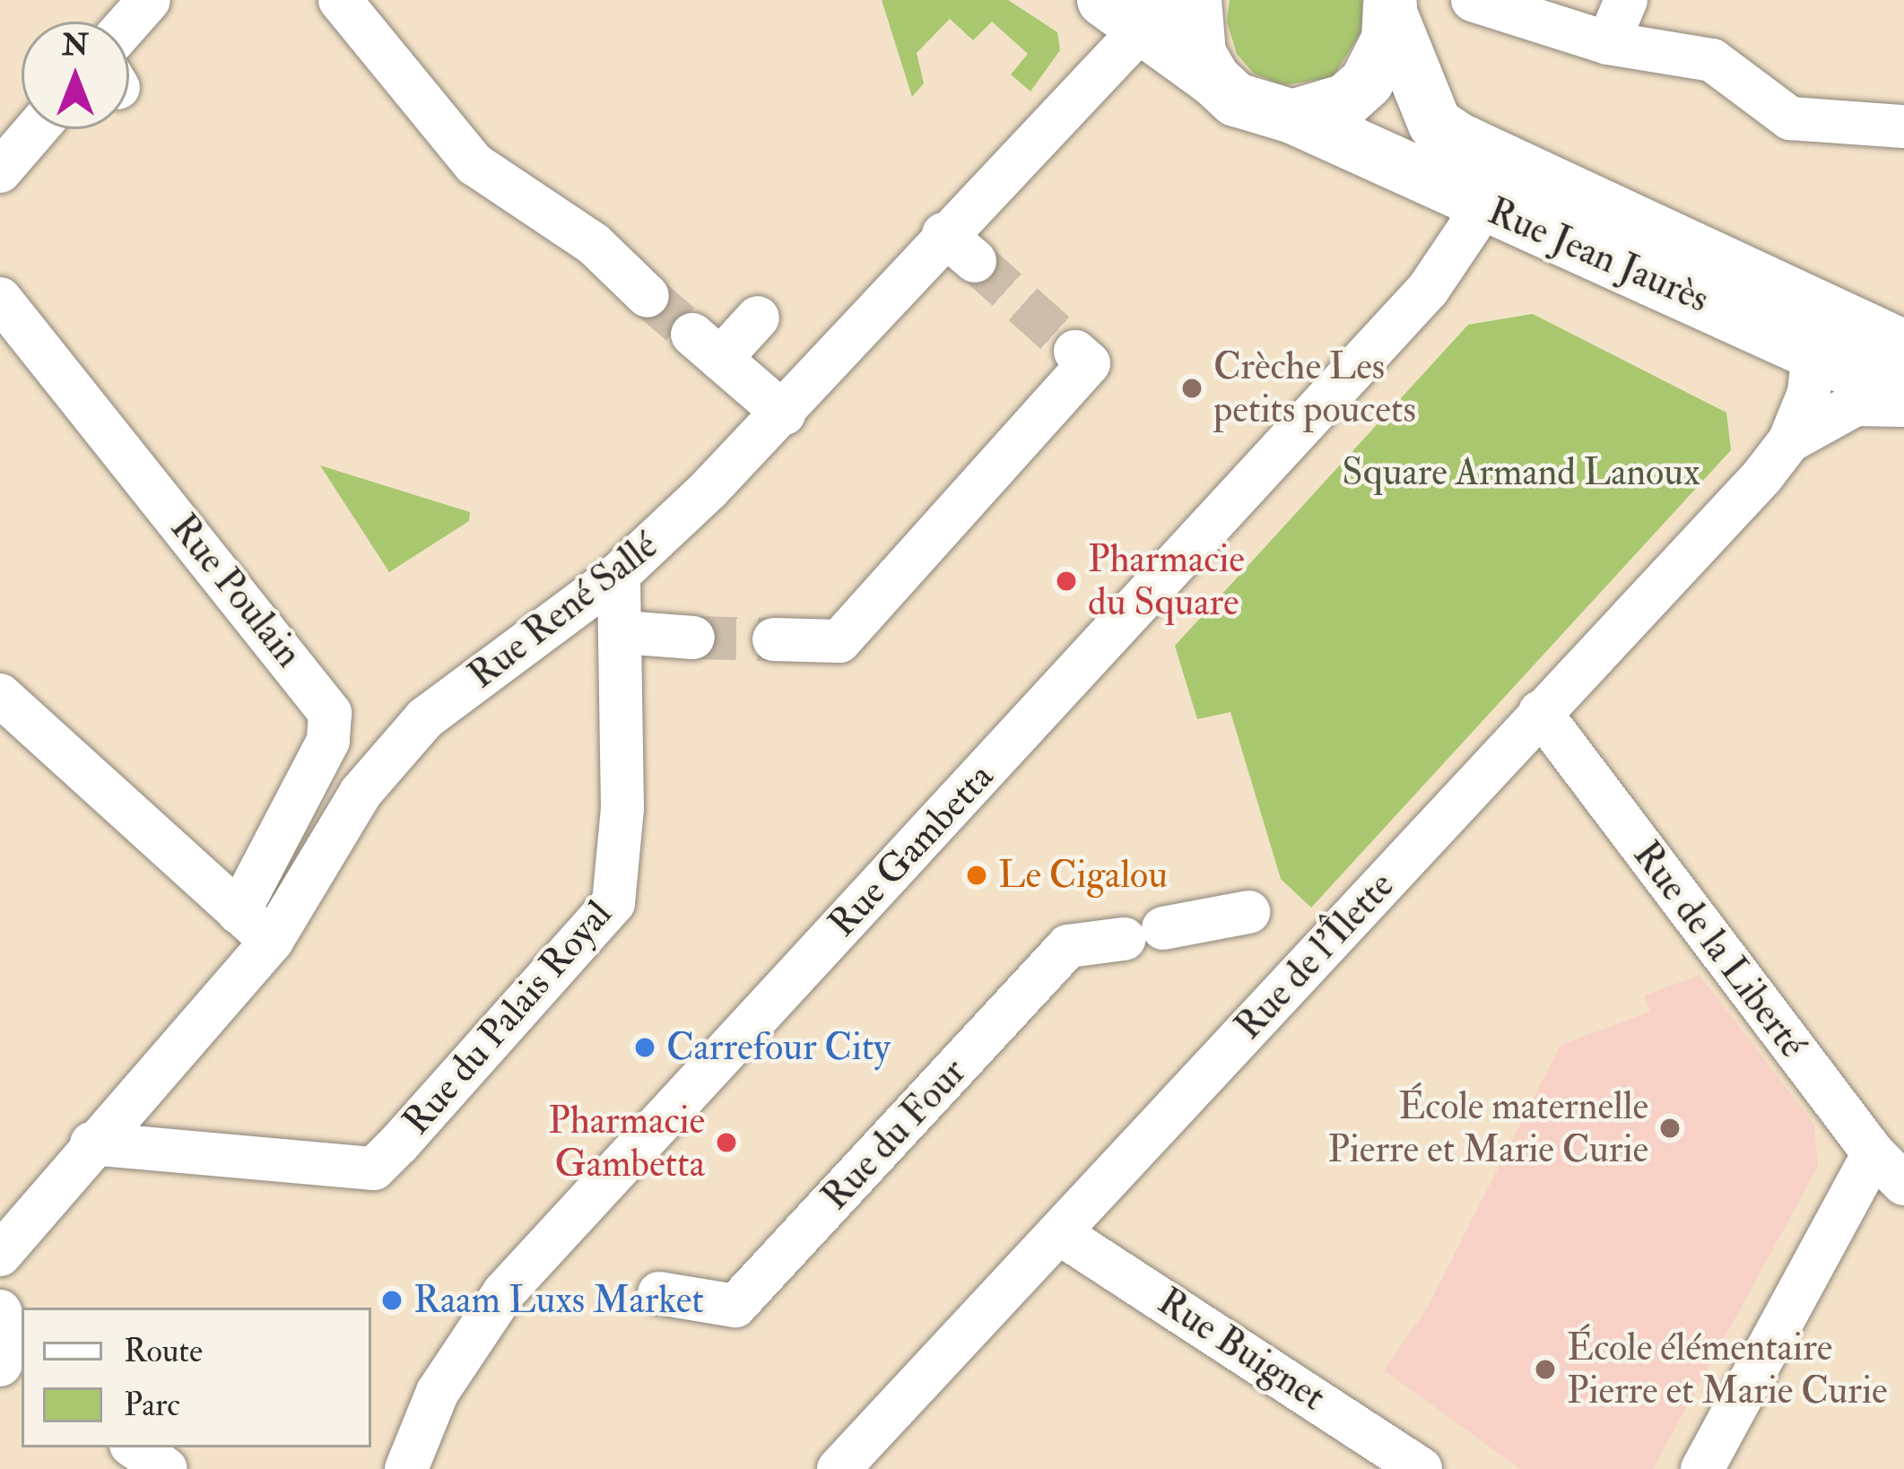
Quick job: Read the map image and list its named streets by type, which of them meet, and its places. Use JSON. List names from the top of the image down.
{
  "streets": {
    "main road": ["Rue Jean Jaurès"],
    "street": [
      "Rue Poulain",
      "Rue René Sallé",
      "Rue Gambetta",
      "Rue de la Liberté",
      "Rue de l'Îlette",
      "Rue du Palais Royal",
      "Rue du Four",
      "Rue Buignet"
    ]
  },
  "crossings": [
    ["Rue Jean Jaurès", "Rue René Sallé"],
    ["Rue Jean Jaurès", "Rue Gambetta"],
    ["Rue Jean Jaurès", "Rue de l'Îlette"],
    ["Rue René Sallé", "Rue du Palais Royal"],
    ["Rue de la Liberté", "Rue de l'Îlette"],
    ["Rue de l'Îlette", "Rue Buignet"]
  ],
  "parks": ["Square Armand Lanoux"],
  "places": [
    "Crèche Les petits poucets",
    "Pharmacie du Square",
    "Le Cigalou",
    "Carrefour City",
    "École maternelle Pierre et Marie Curie",
    "Pharmacie Gambetta",
    "Raam Luxs Market",
    "École élémentaire Pierre et Marie Curie"
  ],
  "legend": ["Route", "Parc"],
  "north": "top"
}
